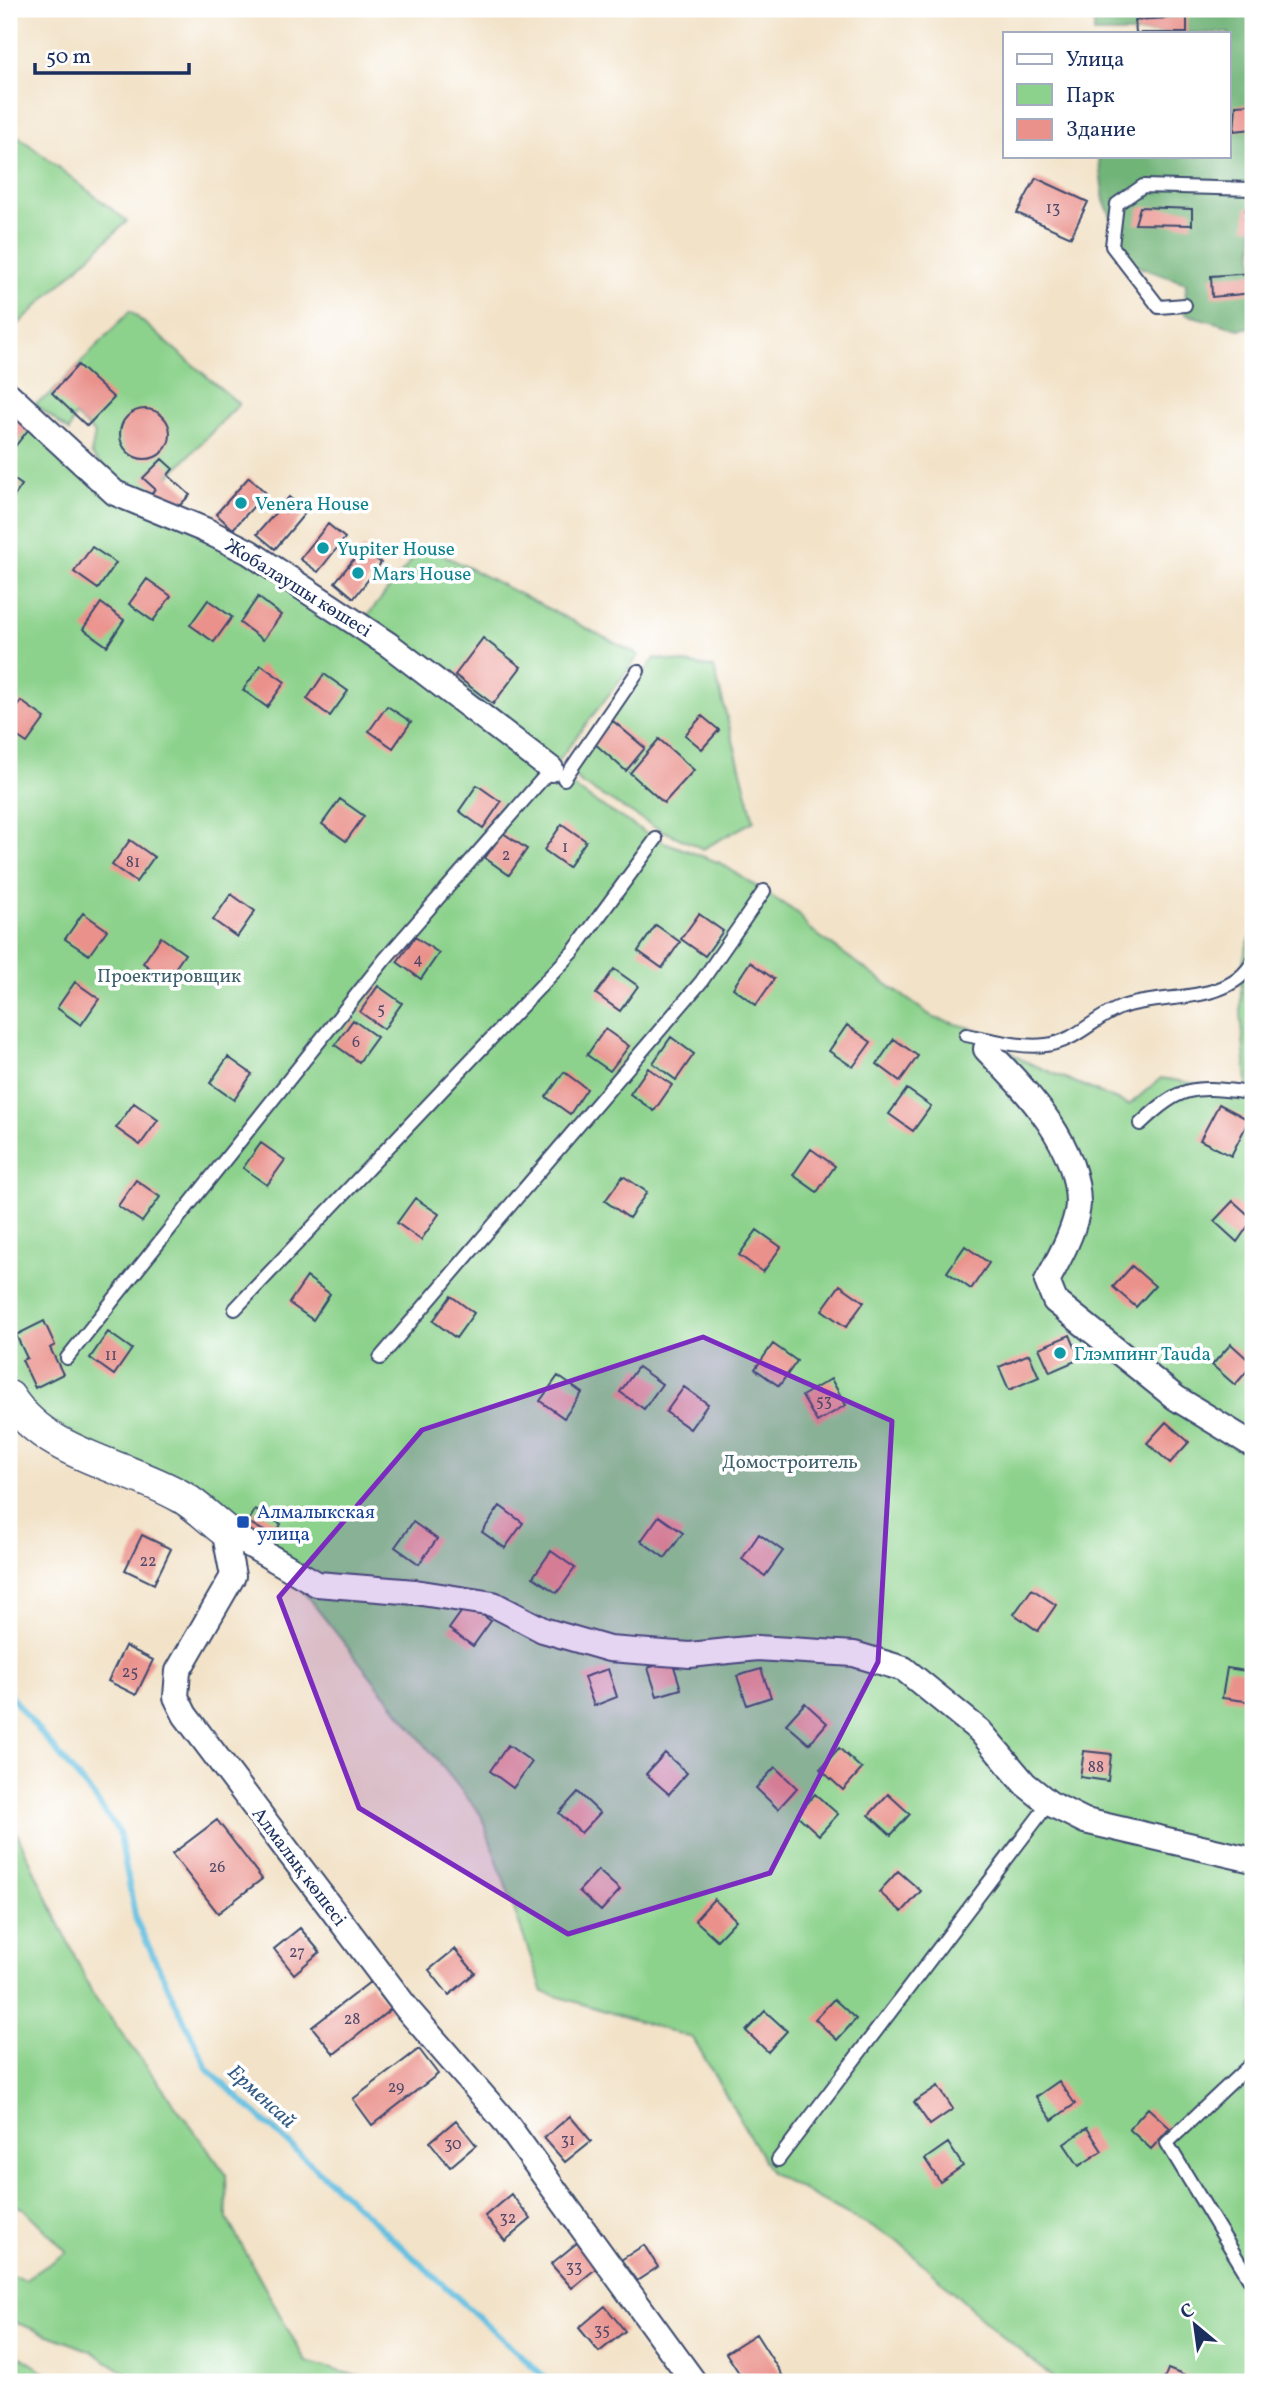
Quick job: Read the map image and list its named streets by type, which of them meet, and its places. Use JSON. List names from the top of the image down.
{
  "streets": {
    "street": ["Жобалаушы көшесі", "Алмалық көшесі"]
  },
  "water": ["Ерменсай"],
  "parks": ["Проектировщик", "Домостроитель"],
  "places": {
    "other": [
      "Venera House",
      "Yupiter House",
      "Mars House",
      "Глэмпинг Tauda"
    ],
    "transit": ["Алмалыкская улица"]
  },
  "house_numbers": [
    "13",
    "1",
    "2",
    "81",
    "4",
    "5",
    "6",
    "11",
    "53",
    "22",
    "25",
    "88",
    "26",
    "27",
    "28",
    "29",
    "31",
    "30",
    "32",
    "33",
    "35"
  ],
  "legend": ["Улица", "Парк", "Здание"],
  "scale_bar": "50 m",
  "north": "top left"
}
